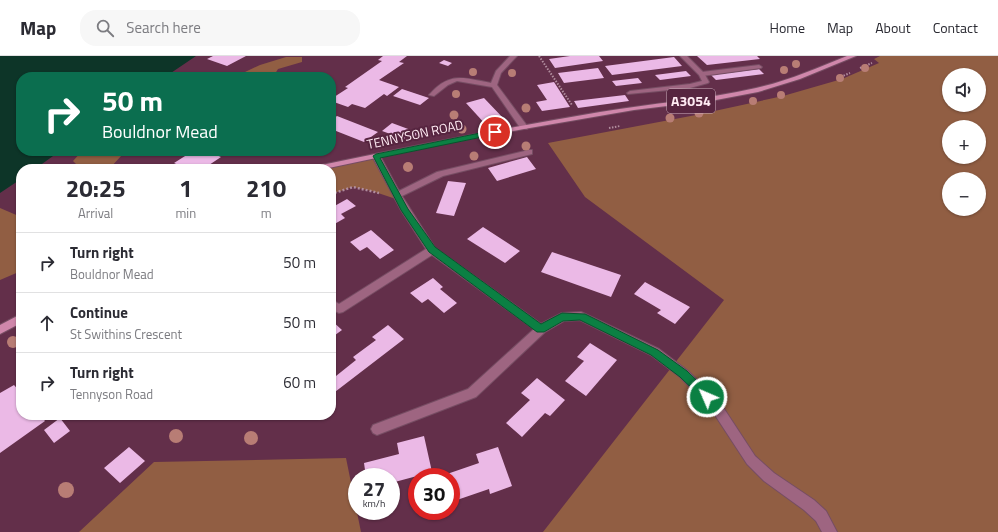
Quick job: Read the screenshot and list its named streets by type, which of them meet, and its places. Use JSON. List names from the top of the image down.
{
  "streets": {
    "main road": ["A3054", "TENNYSON ROAD"]
  },
  "crossings": [
    ["A3054", "TENNYSON ROAD"]
  ],
  "page": {
    "header": "Map",
    "search": "Search here",
    "nav": [
      "Home",
      "Map",
      "About",
      "Contact"
    ],
    "map_buttons": ["+", "−"],
    "turn": ["50 m", "Bouldnor Mead"],
    "eta": [
      "20:25",
      "Arrival",
      "1",
      "min",
      "210",
      "m"
    ],
    "list": [
      {
        "name": "Turn right",
        "note": "Bouldnor Mead",
        "value": "50 m"
      },
      {
        "name": "Continue",
        "note": "St Swithins Crescent",
        "value": "50 m"
      },
      {
        "name": "Turn right",
        "note": "Tennyson Road",
        "value": "60 m"
      }
    ],
    "speed": "27 km/h",
    "limit": "30"
  }
}
